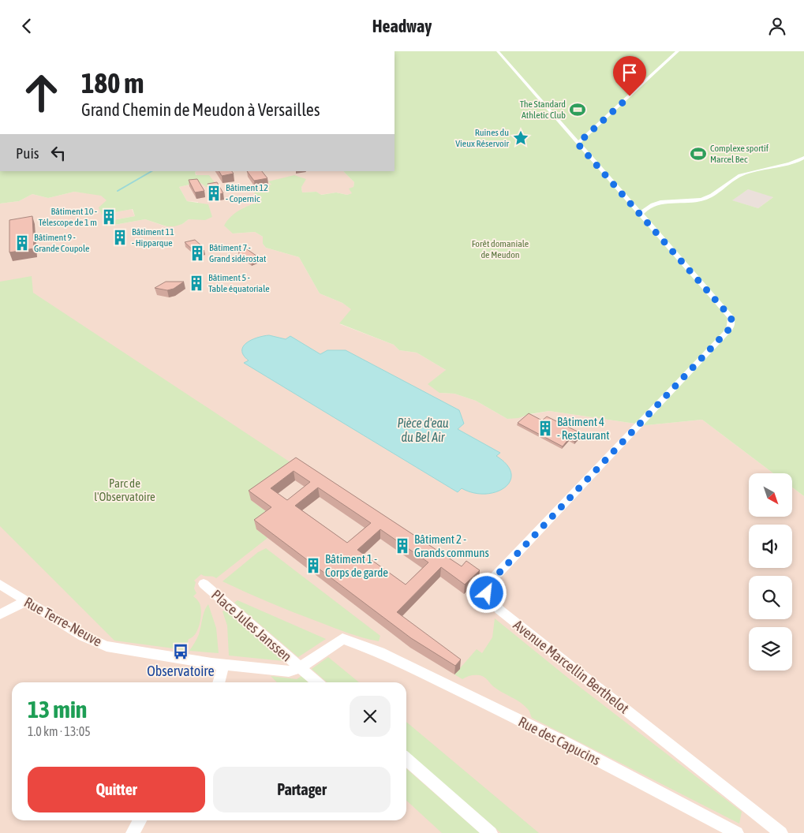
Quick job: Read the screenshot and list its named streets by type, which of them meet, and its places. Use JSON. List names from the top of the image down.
{
  "streets": {
    "street": [
      "Rue Terre-Neuve",
      "Place Jules Janssen",
      "Avenue Marcellin Berthelot",
      "Rue des Capucins"
    ]
  },
  "crossings": [
    ["Rue Terre-Neuve", "Place Jules Janssen"],
    ["Place Jules Janssen", "Rue des Capucins"]
  ],
  "water": ["Pièce d'eau du Bel Air"],
  "parks": ["Forêt domaniale de Meudon", "Parc de l'Observatoire"],
  "places": {
    "sports": ["The Standard Athletic Club", "Complexe sportif Marcel Bec"],
    "place": ["Ruines du Vieux Réservoir"],
    "building": [
      "Bâtiment 12 - Copernic",
      "Bâtiment 10 - Télescope de 1 m",
      "Bâtiment 11 - Hipparque",
      "Bâtiment 9 - Grande Coupole",
      "Bâtiment 7 - Grand sidérostat",
      "Bâtiment 5 - Table équatoriale",
      "Bâtiment 4 - Restaurant",
      "Bâtiment 2 - Grands communs",
      "Bâtiment 1 - Corps de garde"
    ],
    "bus stop": ["Observatoire"]
  },
  "north": "bottom right",
  "page": {
    "header": "Headway",
    "turn": ["180 m", "Grand Chemin de Meudon à Versailles"],
    "then": "Puis",
    "heading": ["13 min", "1.0 km · 13:05"],
    "buttons": ["Quitter", "Partager"]
  }
}
